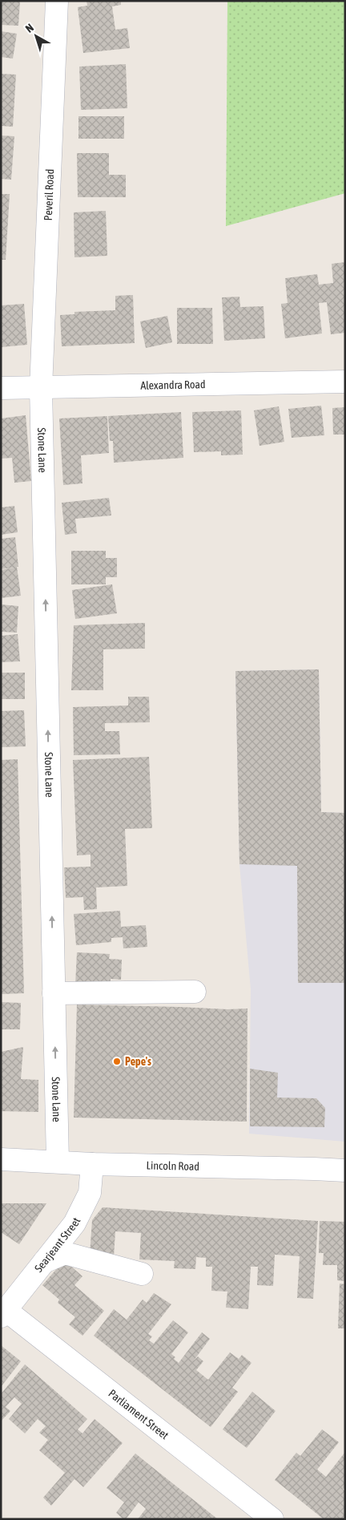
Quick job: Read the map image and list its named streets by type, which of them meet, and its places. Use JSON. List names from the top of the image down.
{
  "streets": {
    "street": [
      "Peveril Road",
      "Alexandra Road",
      "Stone Lane",
      "Lincoln Road",
      "Searjeant Street",
      "Parliament Street"
    ]
  },
  "crossings": [
    ["Peveril Road", "Alexandra Road"],
    ["Peveril Road", "Stone Lane"],
    ["Alexandra Road", "Stone Lane"],
    ["Stone Lane", "Lincoln Road"],
    ["Lincoln Road", "Searjeant Street"],
    ["Searjeant Street", "Parliament Street"]
  ],
  "one_way": ["Stone Lane"],
  "places": ["Pepe's"],
  "north": "top left"
}
